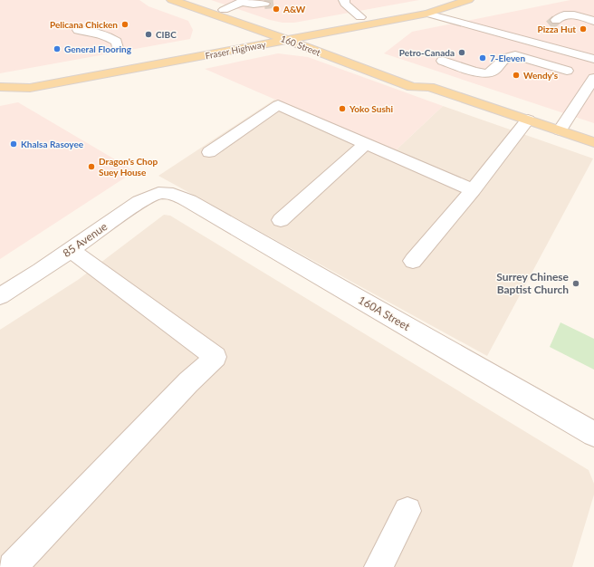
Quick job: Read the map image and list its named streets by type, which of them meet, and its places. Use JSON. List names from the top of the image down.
{
  "streets": {
    "main road": ["160 Street", "Fraser Highway"],
    "street": ["85 Avenue", "160A Street"]
  },
  "crossings": [
    ["160 Street", "Fraser Highway"],
    ["85 Avenue", "160A Street"]
  ],
  "places": [
    "A&W",
    "Pelicana Chicken",
    "Pizza Hut",
    "CIBC",
    "General Flooring",
    "Petro-Canada",
    "7-Eleven",
    "Wendy's",
    "Yoko Sushi",
    "Khalsa Rasoyee",
    "Dragon's Chop Suey House",
    "Surrey Chinese Baptist Church"
  ]
}
